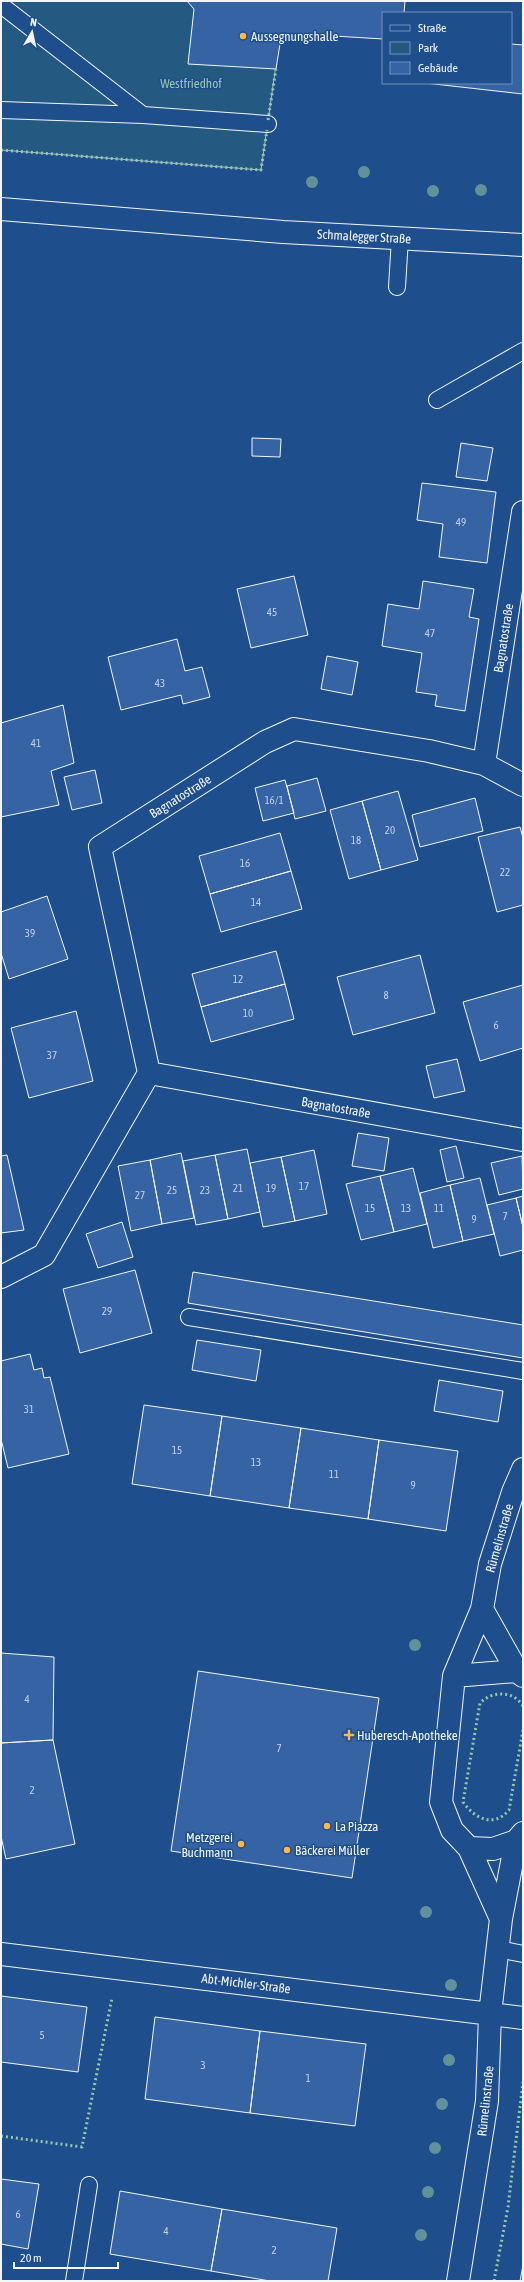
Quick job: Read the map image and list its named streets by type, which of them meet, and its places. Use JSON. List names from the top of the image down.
{
  "streets": {
    "street": [
      "Schmalegger Straße",
      "Bagnatostraße",
      "Rümelinstraße",
      "Abt-Michler-Straße"
    ]
  },
  "crossings": [
    ["Rümelinstraße", "Abt-Michler-Straße"]
  ],
  "parks": ["Westfriedhof"],
  "places": {
    "other": [
      "Aussegnungshalle",
      "La Piazza",
      "Metzgerei Buchmann",
      "Bäckerei Müller"
    ],
    "health": ["Huberesch-Apotheke"]
  },
  "house_numbers": [
    "49",
    "45",
    "47",
    "43",
    "41",
    "16/1",
    "20",
    "18",
    "16",
    "22",
    "14",
    "39",
    "12",
    "8",
    "10",
    "6",
    "37",
    "17",
    "21",
    "19",
    "25",
    "23",
    "27",
    "15",
    "13",
    "11",
    "7",
    "9",
    "29",
    "31",
    "15",
    "13",
    "11",
    "9",
    "4",
    "7",
    "2",
    "5",
    "3",
    "1",
    "6",
    "4",
    "2"
  ],
  "legend": ["Straße", "Park", "Gebäude"],
  "scale_bar": "20 m",
  "north": "top"
}
